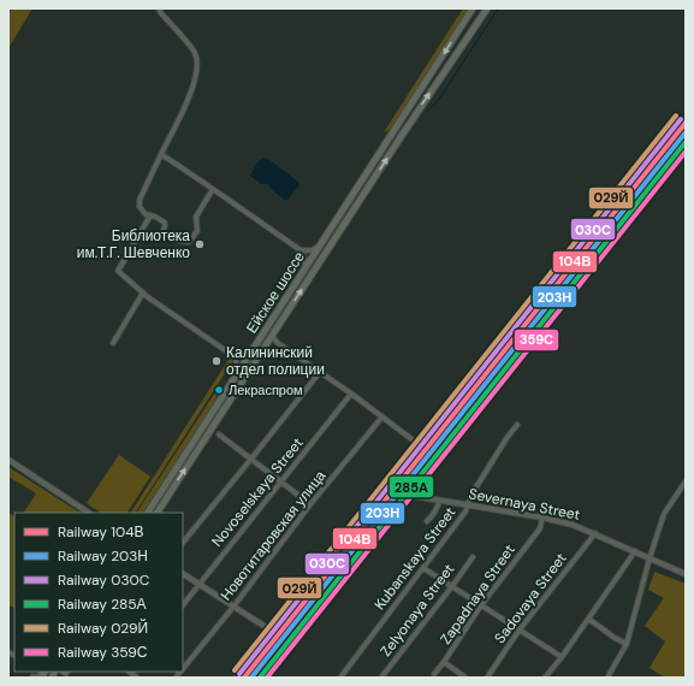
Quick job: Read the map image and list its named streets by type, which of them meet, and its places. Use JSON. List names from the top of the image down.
{
  "streets": {
    "main road": ["Ейское шоссе"],
    "street": [
      "Novoselskaya Street",
      "Severnaya Street",
      "Новотитаровская улица",
      "Kubanskaya Street",
      "Zapadnaya Street",
      "Sadovaya Street",
      "Zelyonaya Street"
    ]
  },
  "crossings": [
    ["Severnaya Street", "Kubanskaya Street"],
    ["Severnaya Street", "Zapadnaya Street"],
    ["Severnaya Street", "Sadovaya Street"]
  ],
  "places": ["Библиотека им.Т.Г. Шевченко", "Калининский отдел полиции", "Лекраспром"],
  "lines": [
    "rail line 029Й",
    "rail line 030C",
    "rail line 104В",
    "rail line 203Н",
    "rail line 285А",
    "rail line 359С"
  ],
  "legend": [
    "Railway 104В",
    "Railway 203Н",
    "Railway 030C",
    "Railway 285А",
    "Railway 029Й",
    "Railway 359С"
  ]
}
